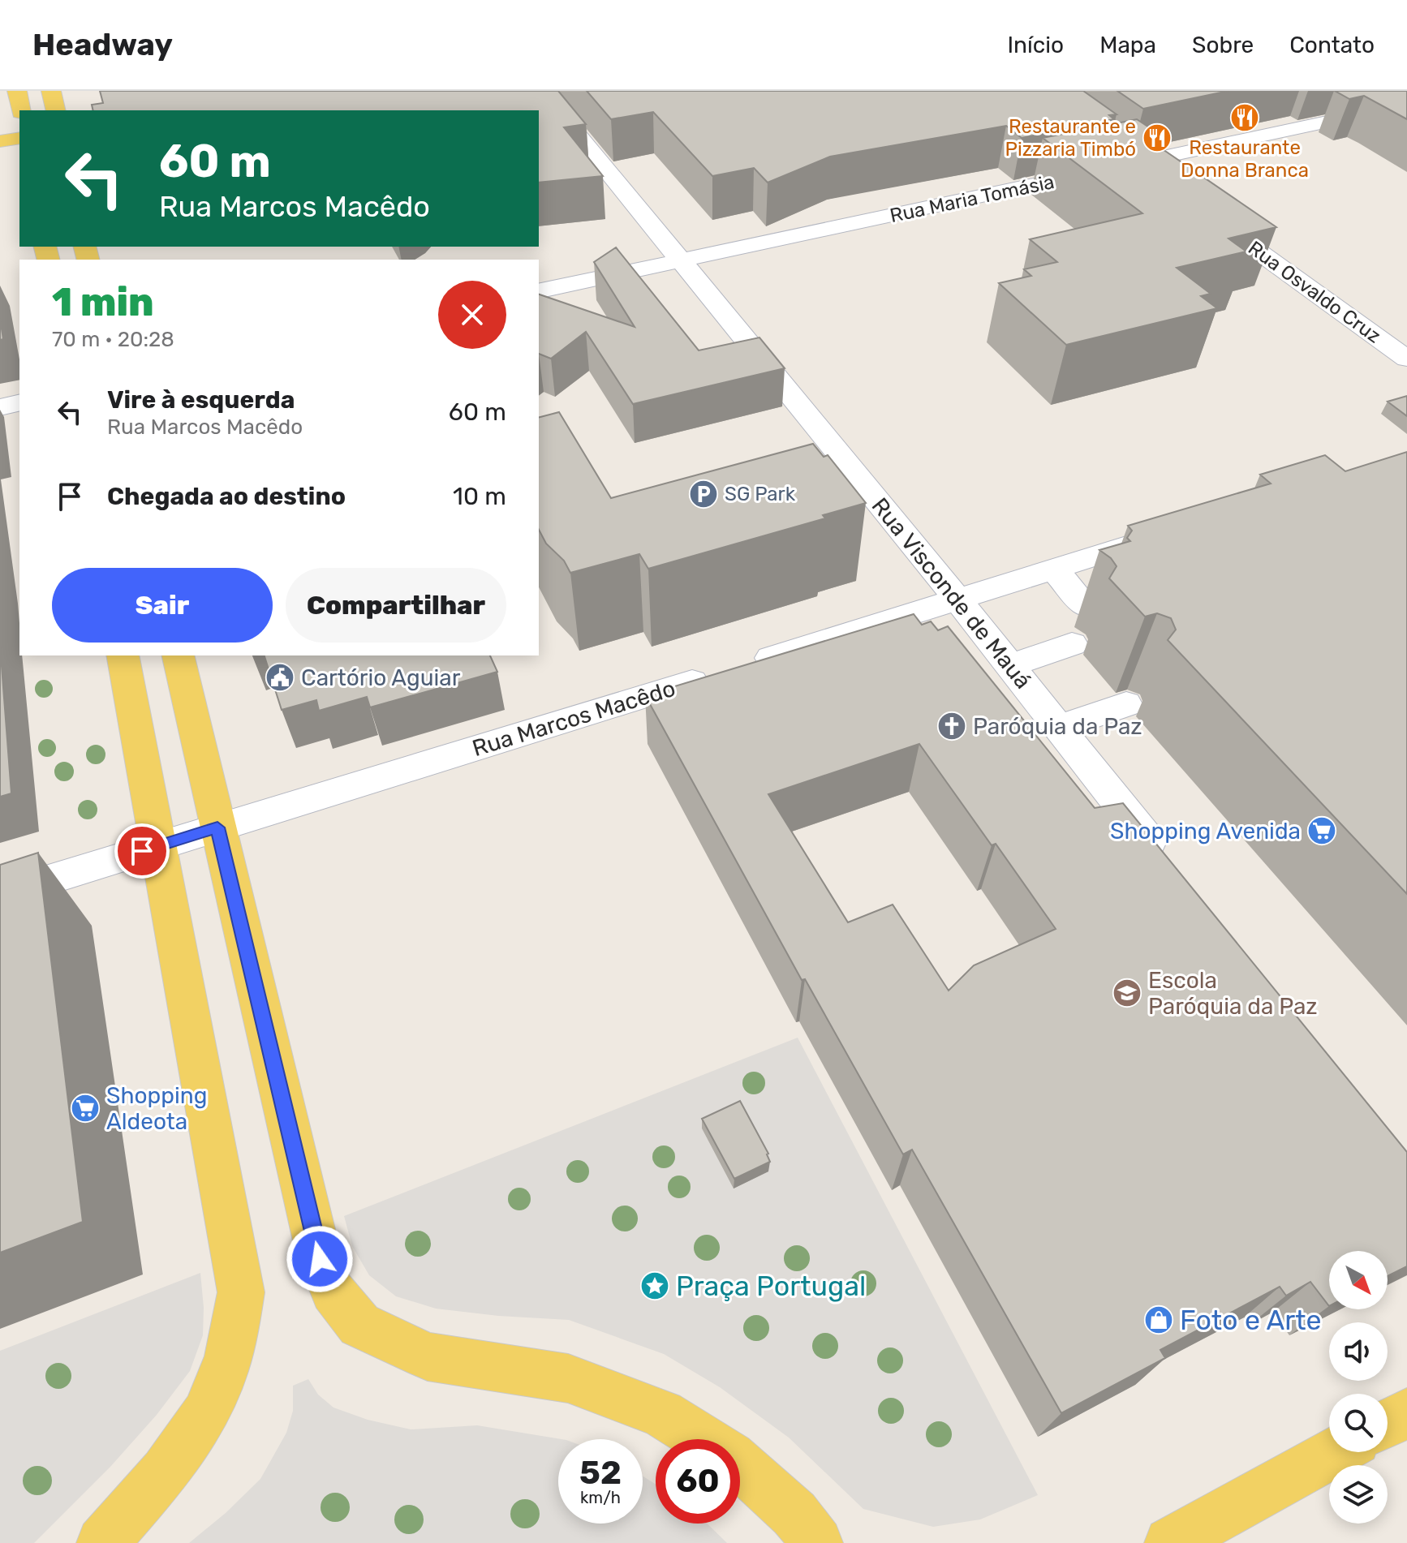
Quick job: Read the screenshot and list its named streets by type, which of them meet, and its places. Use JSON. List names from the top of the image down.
{
  "streets": {
    "street": [
      "Rua Maria Tomásia",
      "Rua Osvaldo Cruz",
      "Rua Visconde de Mauá",
      "Rua Marcos Macêdo"
    ]
  },
  "crossings": [
    ["Rua Maria Tomásia", "Rua Visconde de Mauá"],
    ["Rua Visconde de Mauá", "Rua Marcos Macêdo"]
  ],
  "places": {
    "restaurant": ["Restaurante Donna Branca", "Restaurante e Pizzaria Timbó"],
    "parking": ["SG Park"],
    "public building": ["Cartório Aguiar"],
    "church": ["Paróquia da Paz"],
    "supermarket": ["Shopping Avenida", "Shopping Aldeota"],
    "school or university": ["Escola Paróquia da Paz"],
    "place": ["Praça Portugal"],
    "shop": ["Foto e Arte"]
  },
  "north": "bottom right",
  "page": {
    "header": "Headway",
    "nav": [
      "Início",
      "Mapa",
      "Sobre",
      "Contato"
    ],
    "turn": ["60 m", "Rua Marcos Macêdo"],
    "heading": ["1 min", "70 m · 20:28"],
    "list": [
      {
        "name": "Vire à esquerda",
        "note": "Rua Marcos Macêdo",
        "value": "60 m"
      },
      {
        "name": "Chegada ao destino",
        "value": "10 m"
      }
    ],
    "buttons": ["Sair", "Compartilhar"],
    "speed": "52 km/h",
    "limit": "60"
  }
}
